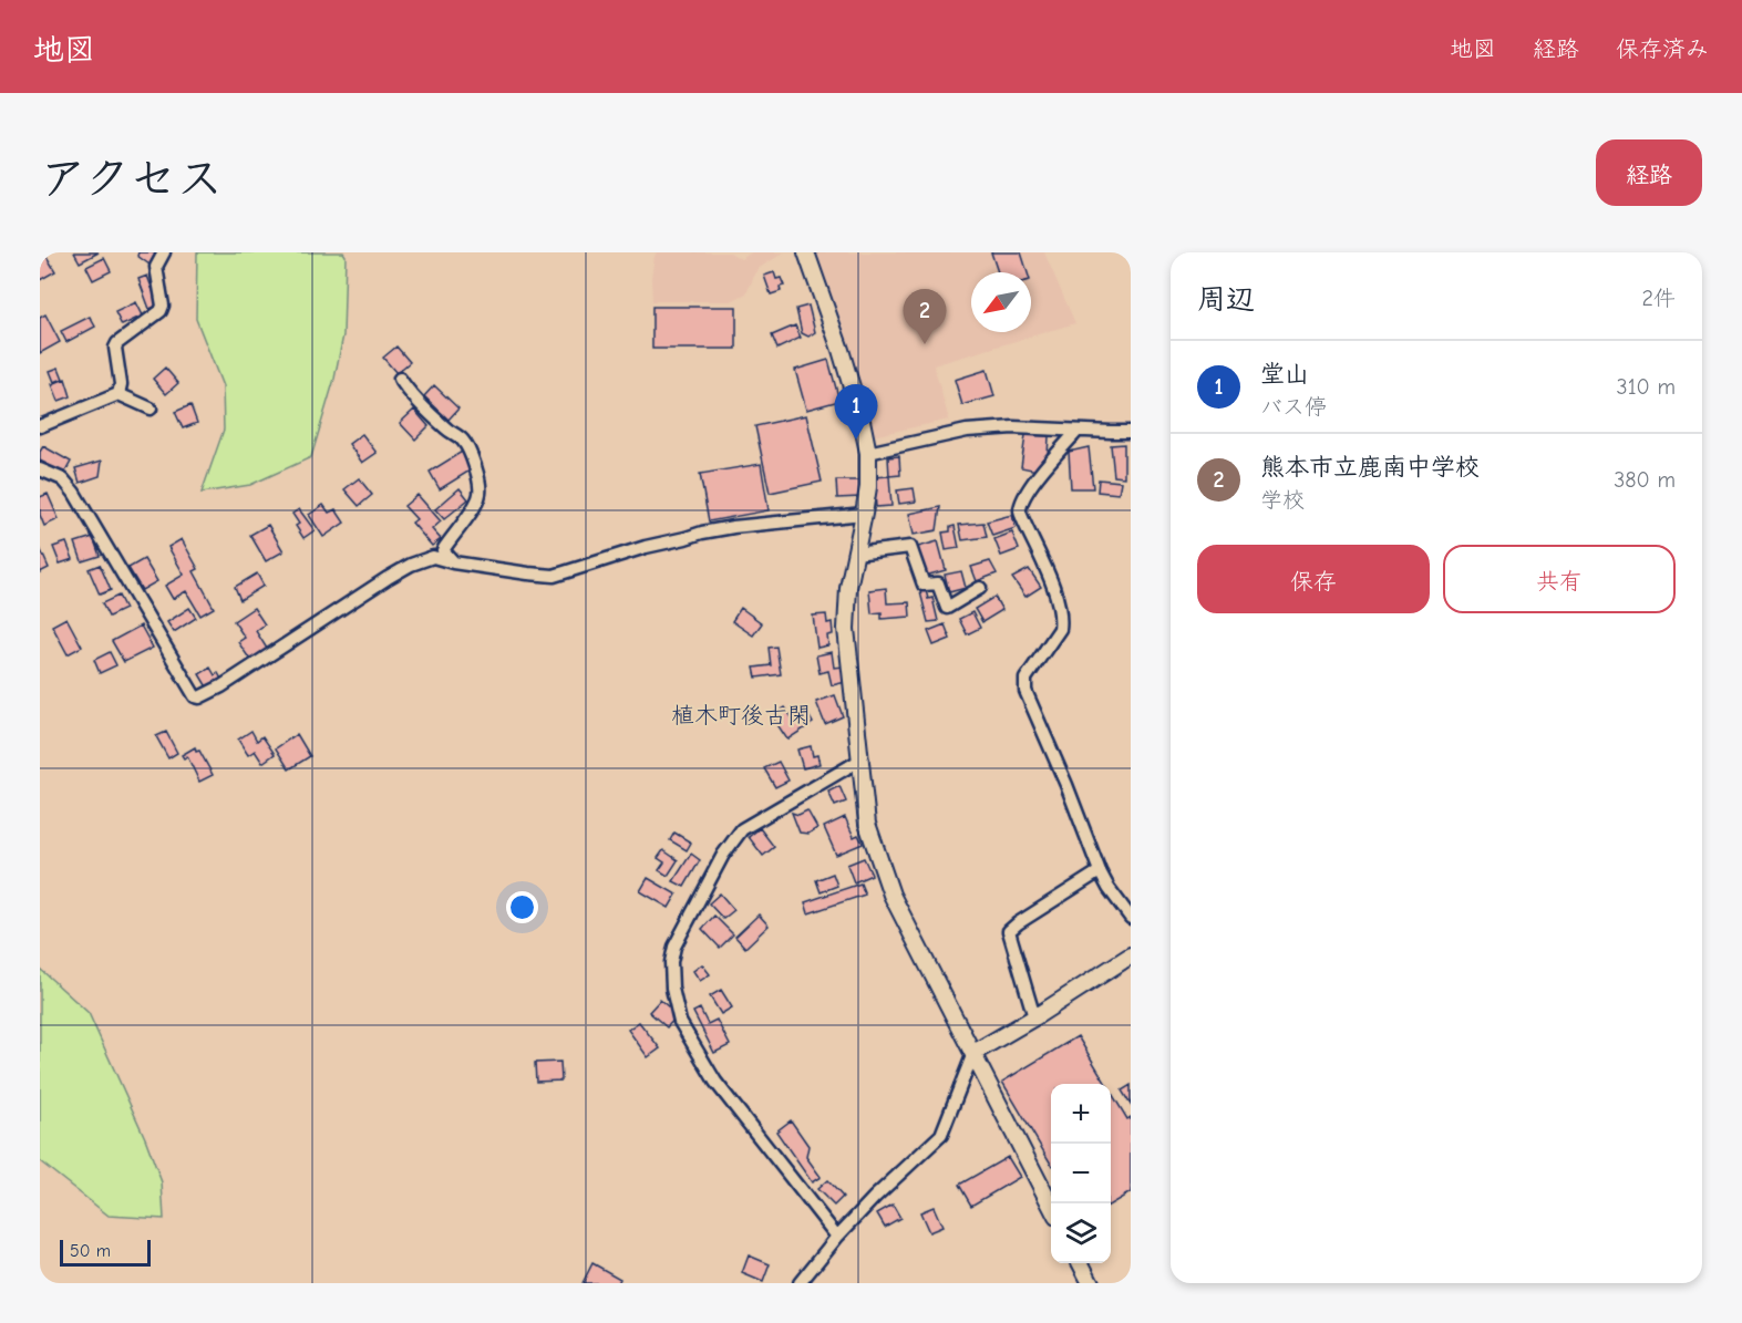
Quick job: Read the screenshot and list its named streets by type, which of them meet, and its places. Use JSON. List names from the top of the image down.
{
  "districts": ["植木町後古閑"],
  "scale_bar": "50 m",
  "north": "bottom left",
  "page": {
    "header": "地図",
    "nav": ["地図", "経路", "保存済み"],
    "title": "アクセス",
    "buttons": [
      "経路",
      ["保存", "共有"]
    ],
    "heading": ["周辺", "2件"],
    "pins": ["2", "1"],
    "list": [
      {
        "mark": "1",
        "name": "堂山",
        "note": "バス停",
        "value": "310 m"
      },
      {
        "mark": "2",
        "name": "熊本市立鹿南中学校",
        "note": "学校",
        "value": "380 m"
      }
    ],
    "map_buttons": ["+", "−"],
    "scale": "50 m"
  }
}
